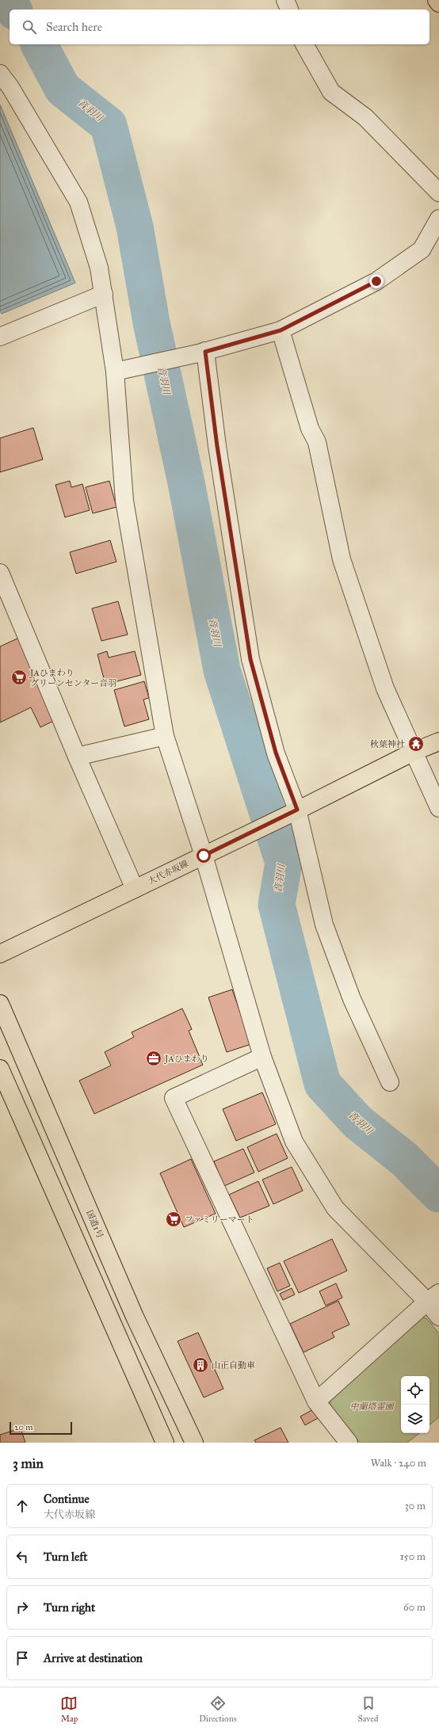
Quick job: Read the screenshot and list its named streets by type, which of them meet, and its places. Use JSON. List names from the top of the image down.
{
  "streets": {
    "main road": ["大代赤坂線", "国道1号"]
  },
  "water": ["音羽川"],
  "parks": ["中蘭塔霊園"],
  "places": {
    "supermarket": ["JAひまわり グリーンセンター音羽", "ファミリーマート"],
    "temple": ["秋葉神社"],
    "office": ["JAひまわり"],
    "building": ["山正自動車"]
  },
  "scale_bar": "20 m",
  "page": {
    "search": "Search here",
    "scale": "20 m",
    "heading": ["3 min", "Walk · 240 m"],
    "list": [
      ["Continue", "大代赤坂線", "30 m"],
      ["Turn left", "150 m"],
      ["Turn right", "60 m"],
      "Arrive at destination"
    ],
    "nav": ["Map", "Directions", "Saved"]
  }
}
